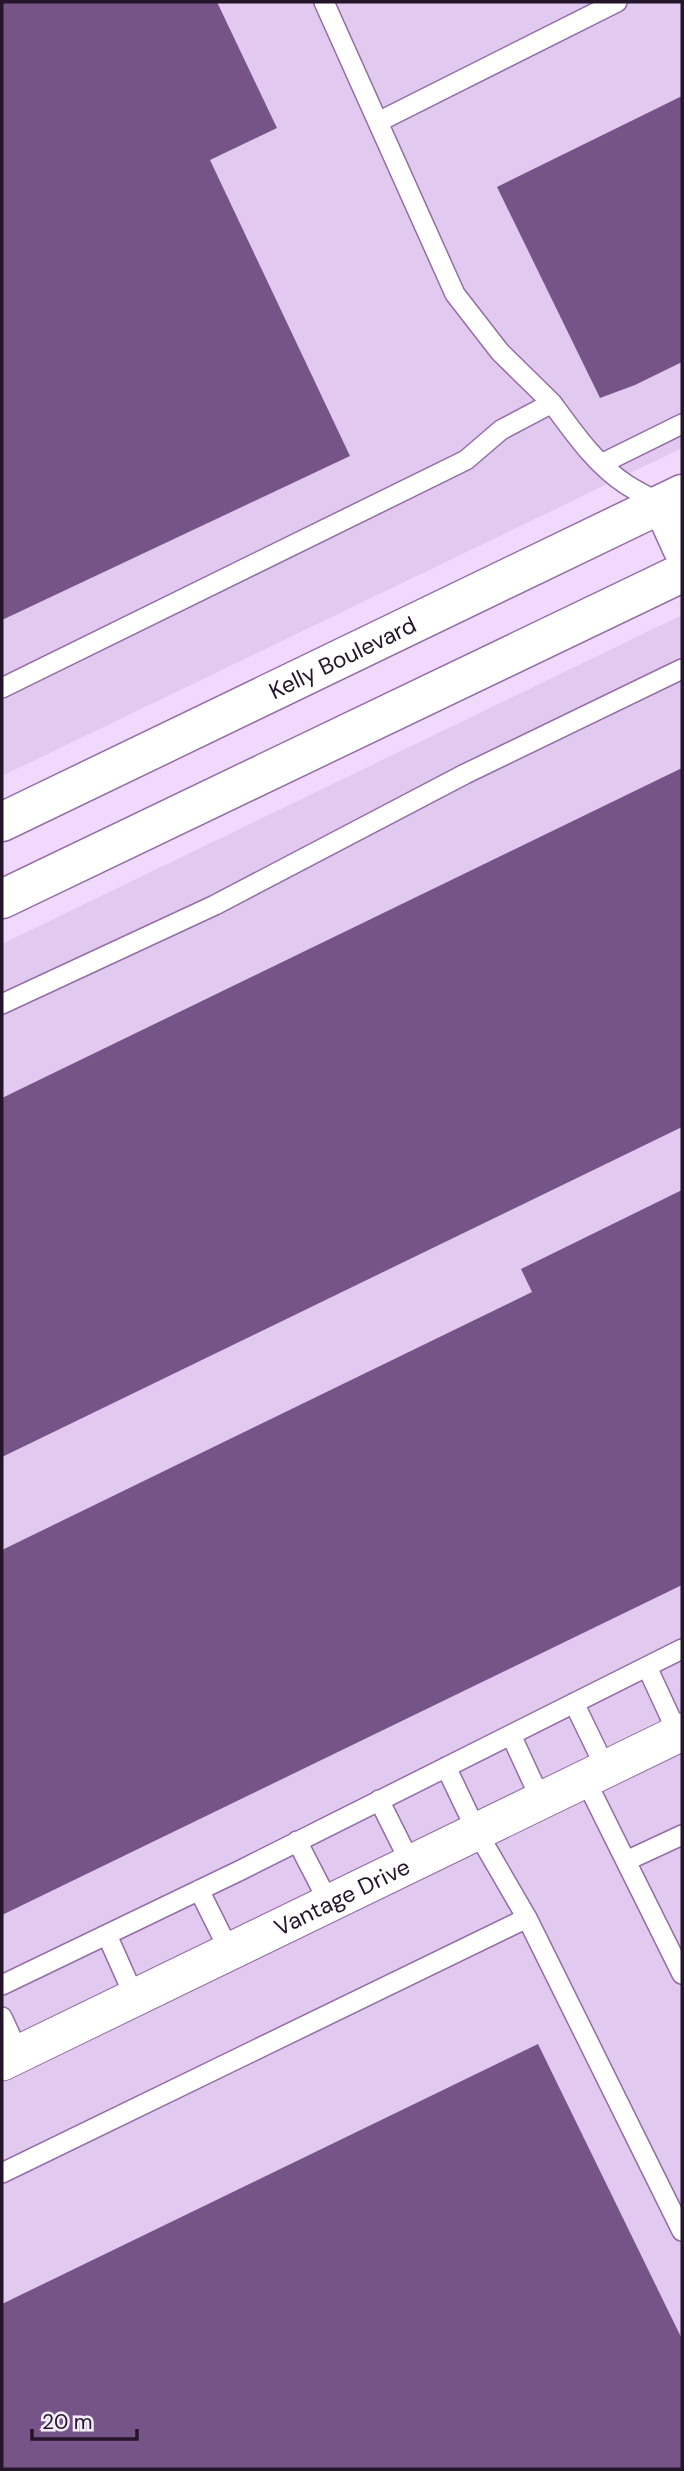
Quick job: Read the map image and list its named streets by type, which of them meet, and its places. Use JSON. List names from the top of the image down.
{
  "streets": {
    "street": ["Kelly Boulevard", "Vantage Drive"]
  },
  "scale_bar": "20 m"
}
